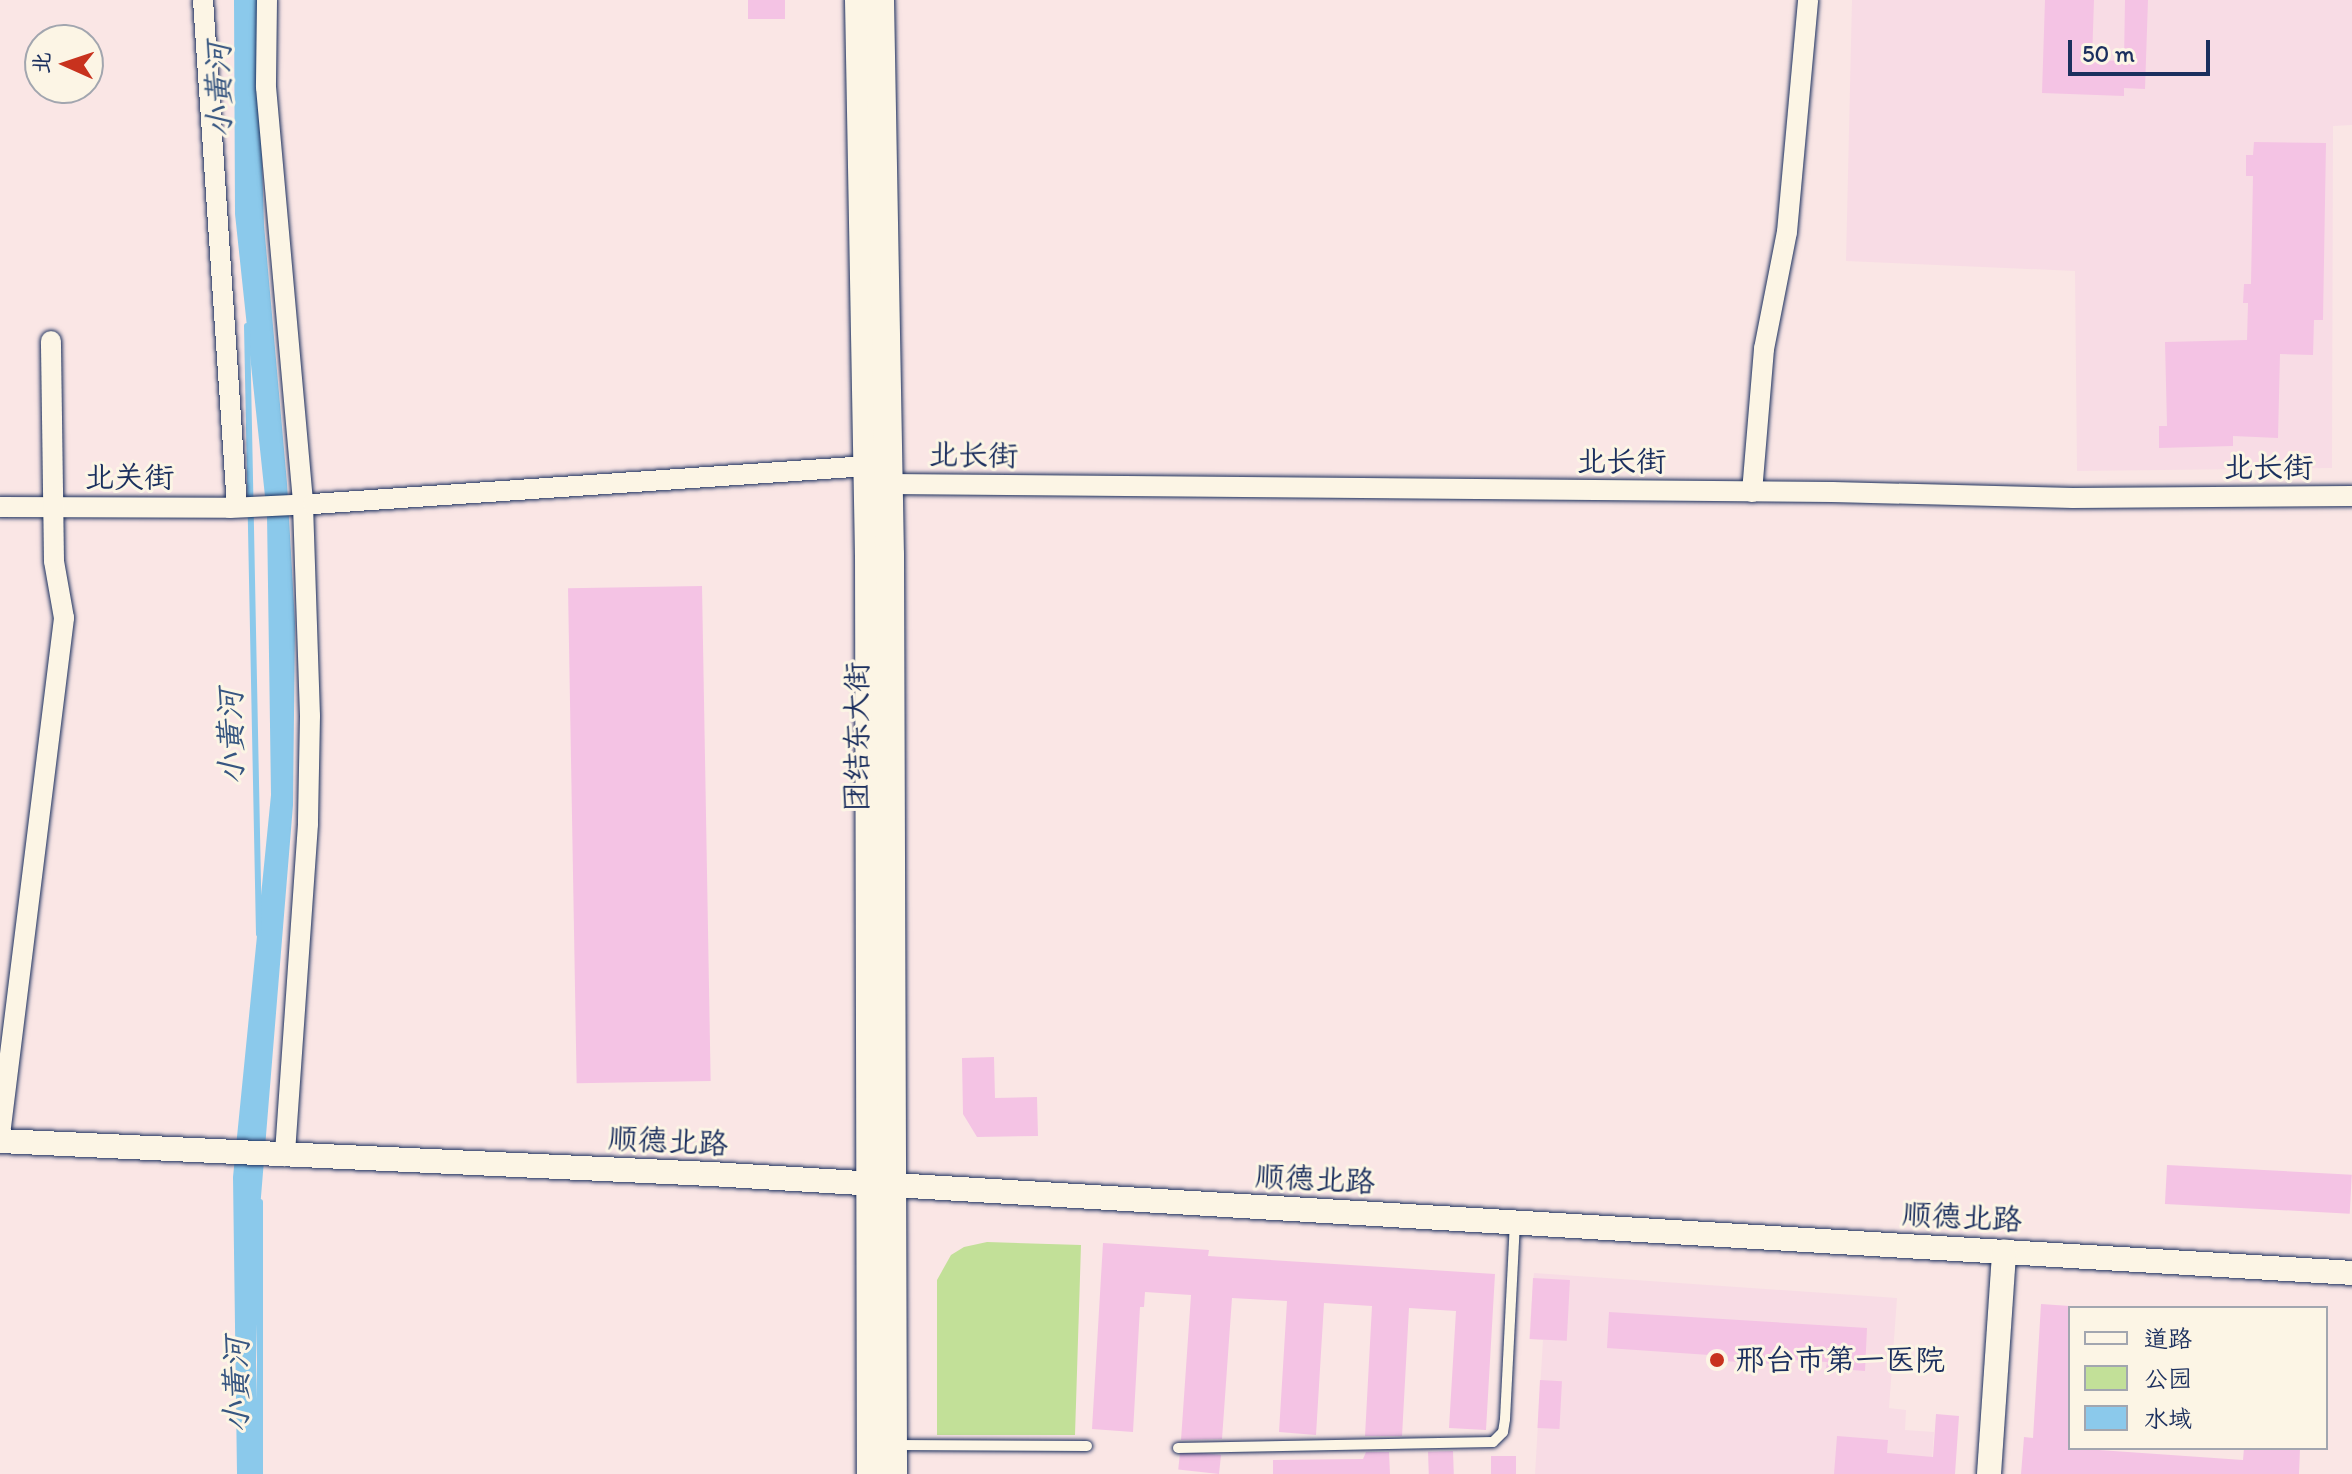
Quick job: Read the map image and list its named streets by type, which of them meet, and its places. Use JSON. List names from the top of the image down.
{
  "streets": {
    "main road": ["团结东大街"],
    "street": ["北长街", "北关街", "顺德北路"]
  },
  "crossings": [
    ["北长街", "团结东大街"],
    ["北关街", "团结东大街"],
    ["团结东大街", "顺德北路"]
  ],
  "water": ["小黄河"],
  "places": ["邢台市第一医院"],
  "legend": ["道路", "公园", "水域"],
  "scale_bar": "50 m",
  "north": "left"
}
